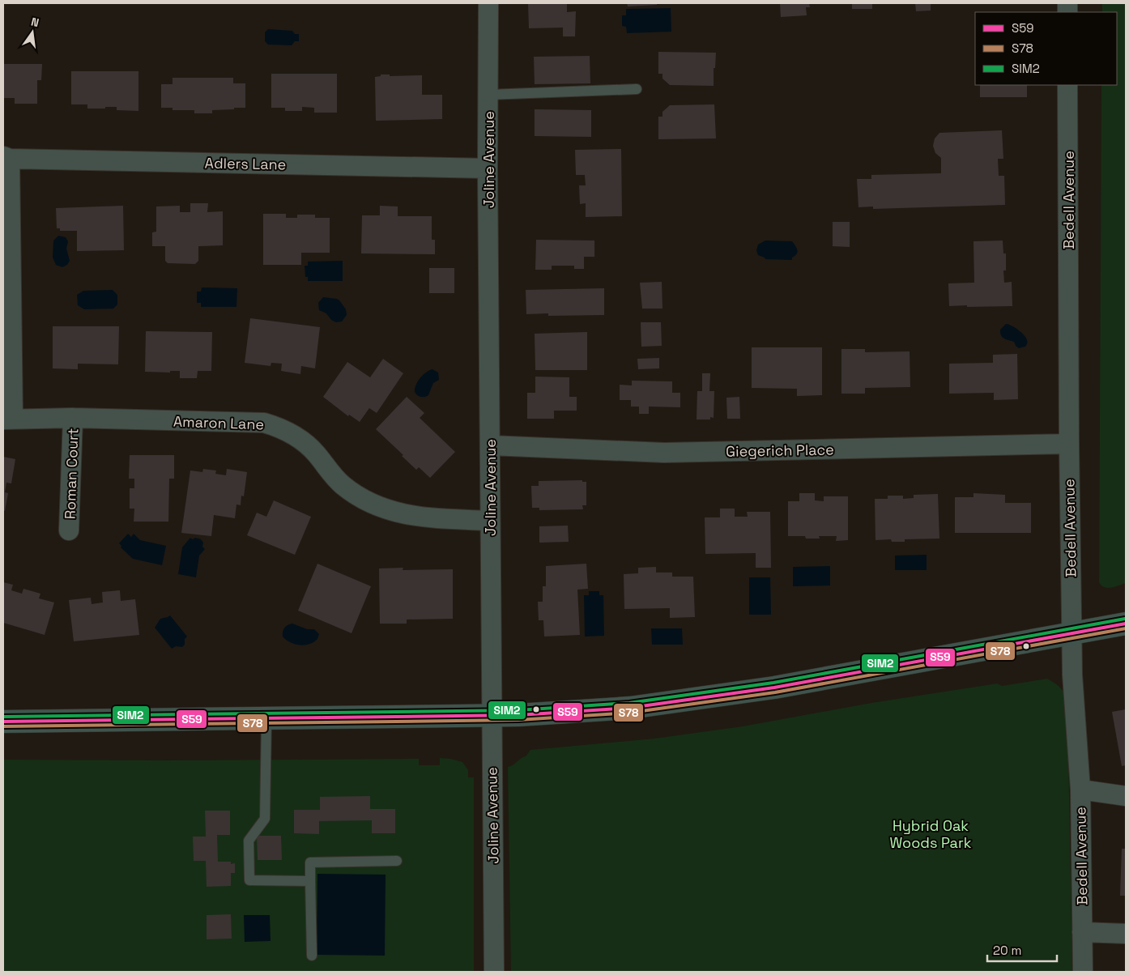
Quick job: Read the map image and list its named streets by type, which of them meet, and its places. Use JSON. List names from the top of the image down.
{
  "streets": {
    "street": [
      "Joline Avenue",
      "Adlers Lane",
      "Bedell Avenue",
      "Amaron Lane",
      "Giegerich Place",
      "Roman Court"
    ]
  },
  "crossings": [
    ["Joline Avenue", "Adlers Lane"],
    ["Joline Avenue", "Amaron Lane"],
    ["Joline Avenue", "Giegerich Place"],
    ["Bedell Avenue", "Giegerich Place"],
    ["Amaron Lane", "Roman Court"]
  ],
  "parks": ["Hybrid Oak Woods Park"],
  "lines": ["transit line SIM2", "transit line S59", "transit line S78"],
  "legend": ["S59", "S78", "SIM2"],
  "scale_bar": "20 m",
  "north": "top"
}
